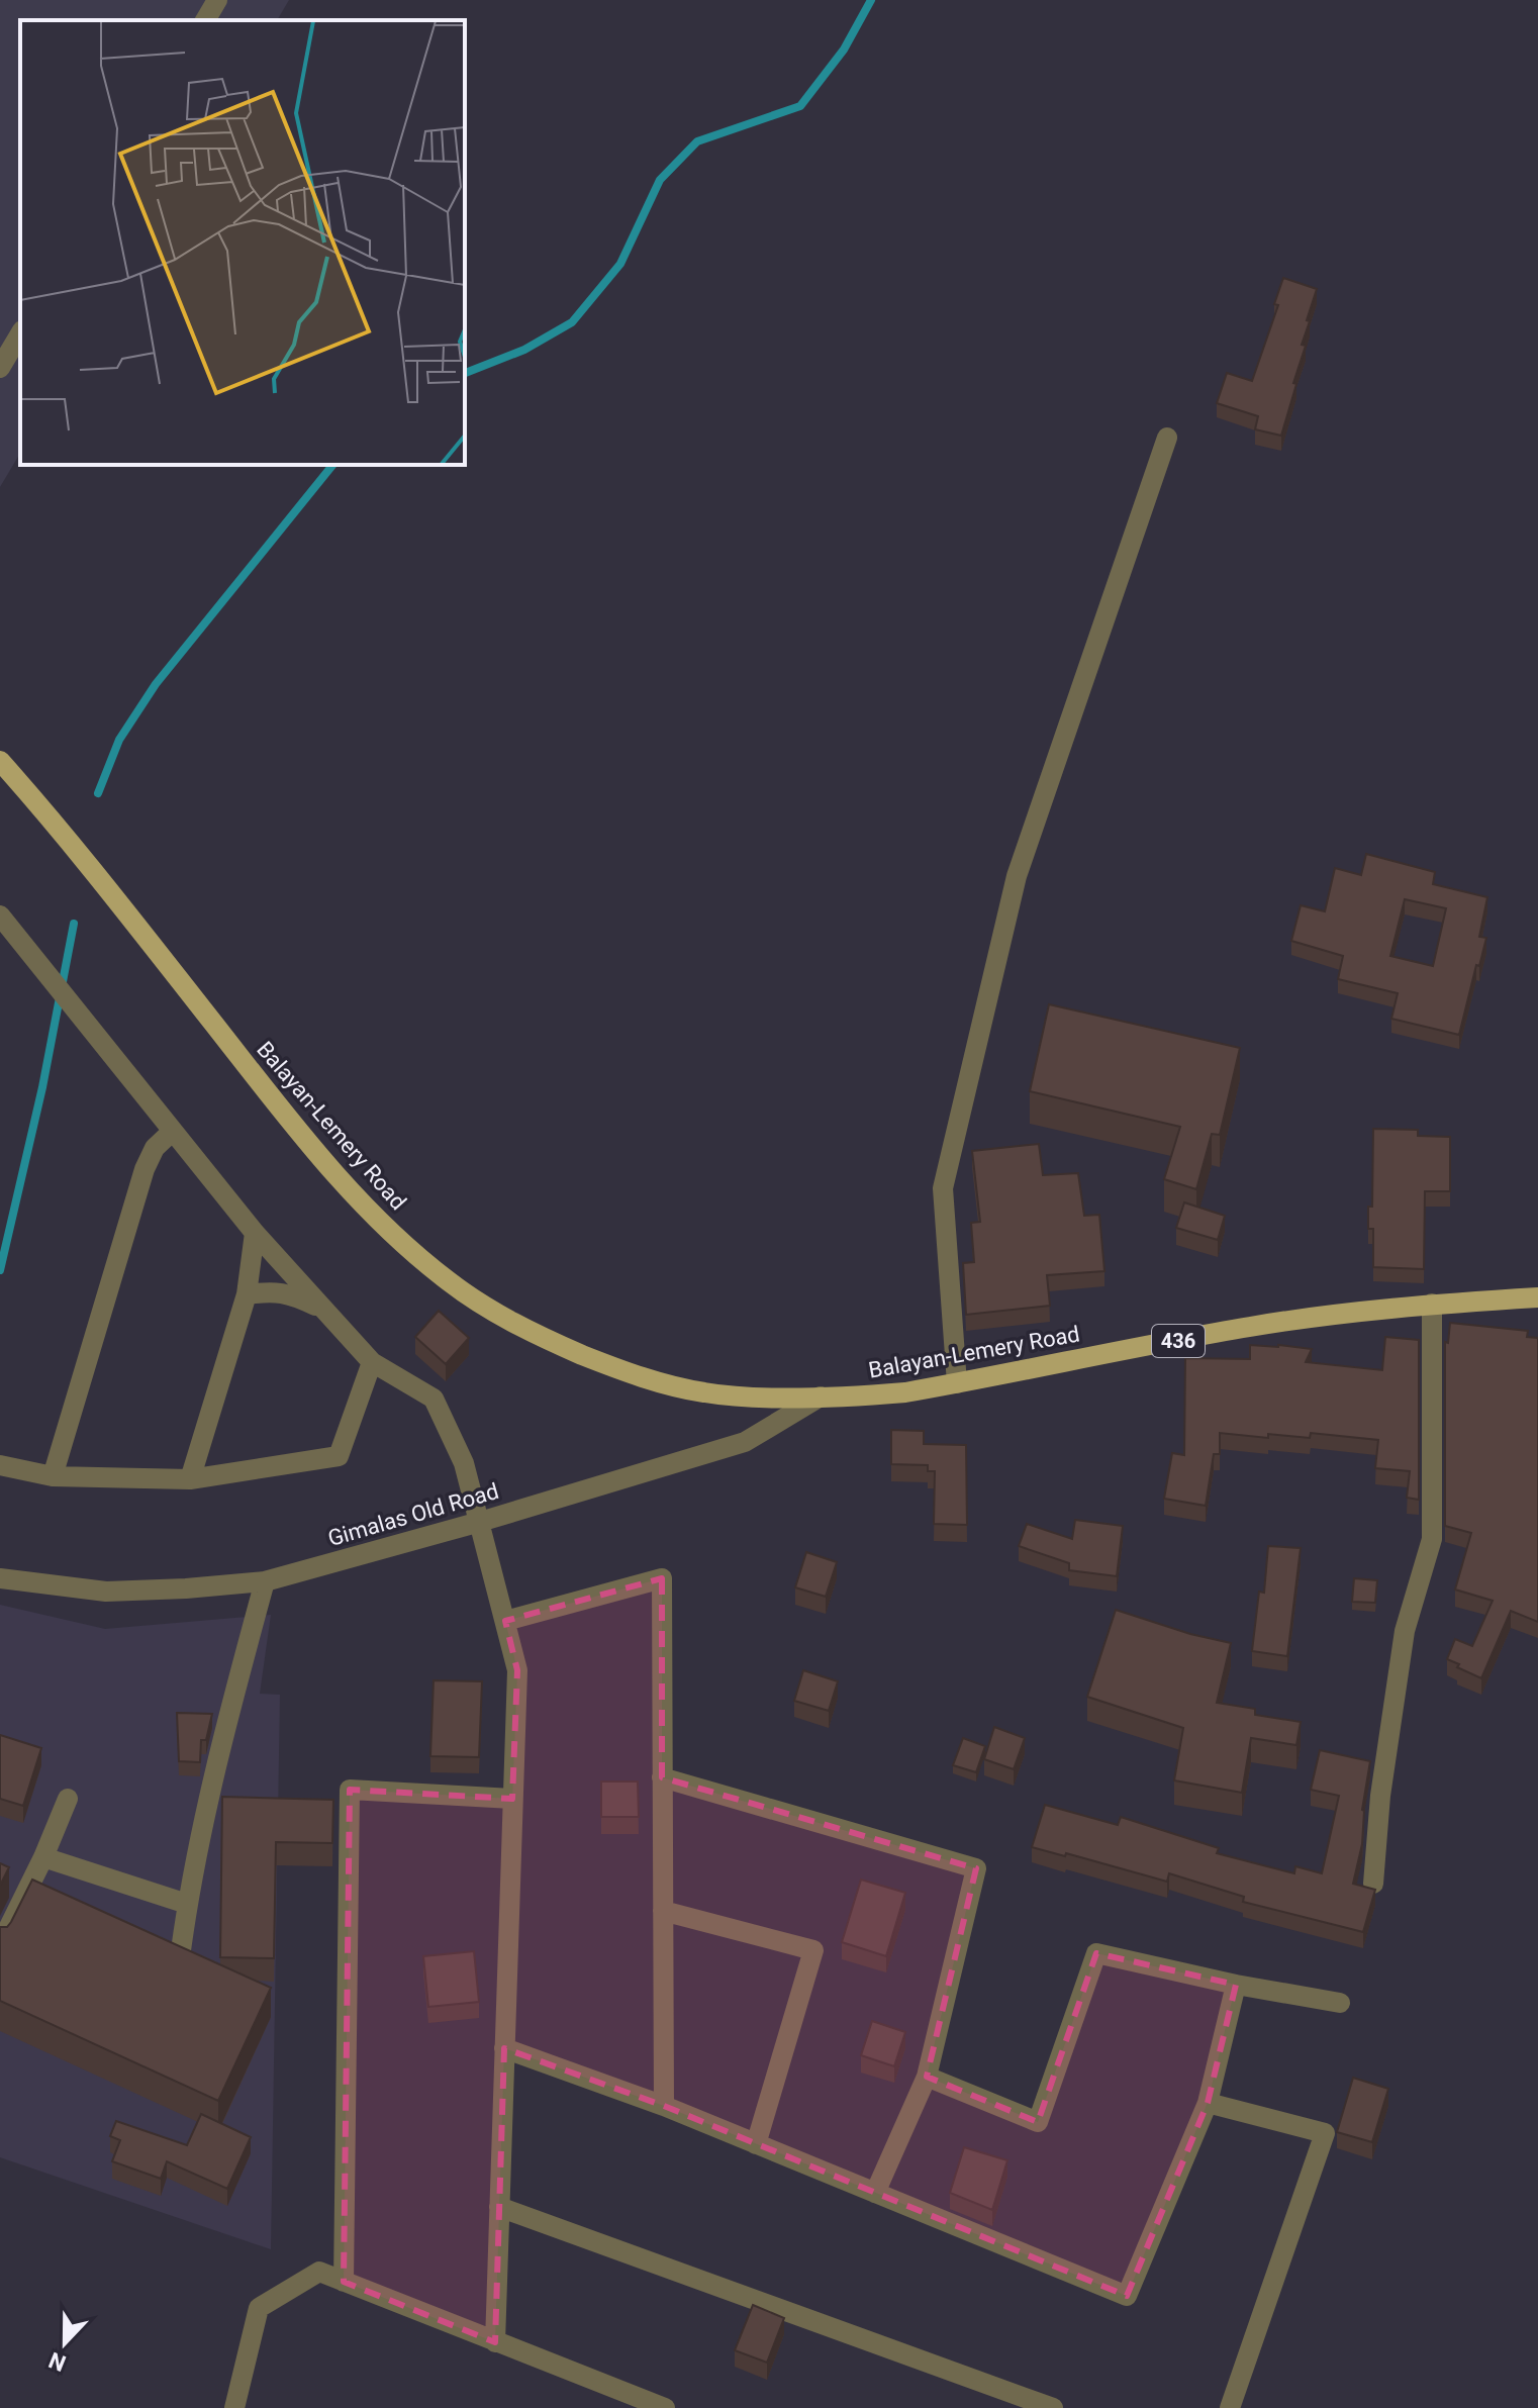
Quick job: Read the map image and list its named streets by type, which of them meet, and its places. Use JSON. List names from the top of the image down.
{
  "streets": {
    "main road": ["Balayan-Lemery Road", "436"],
    "street": ["Gimalas Old Road"]
  },
  "crossings": [
    ["Balayan-Lemery Road", "Gimalas Old Road"]
  ],
  "north": "bottom"
}
